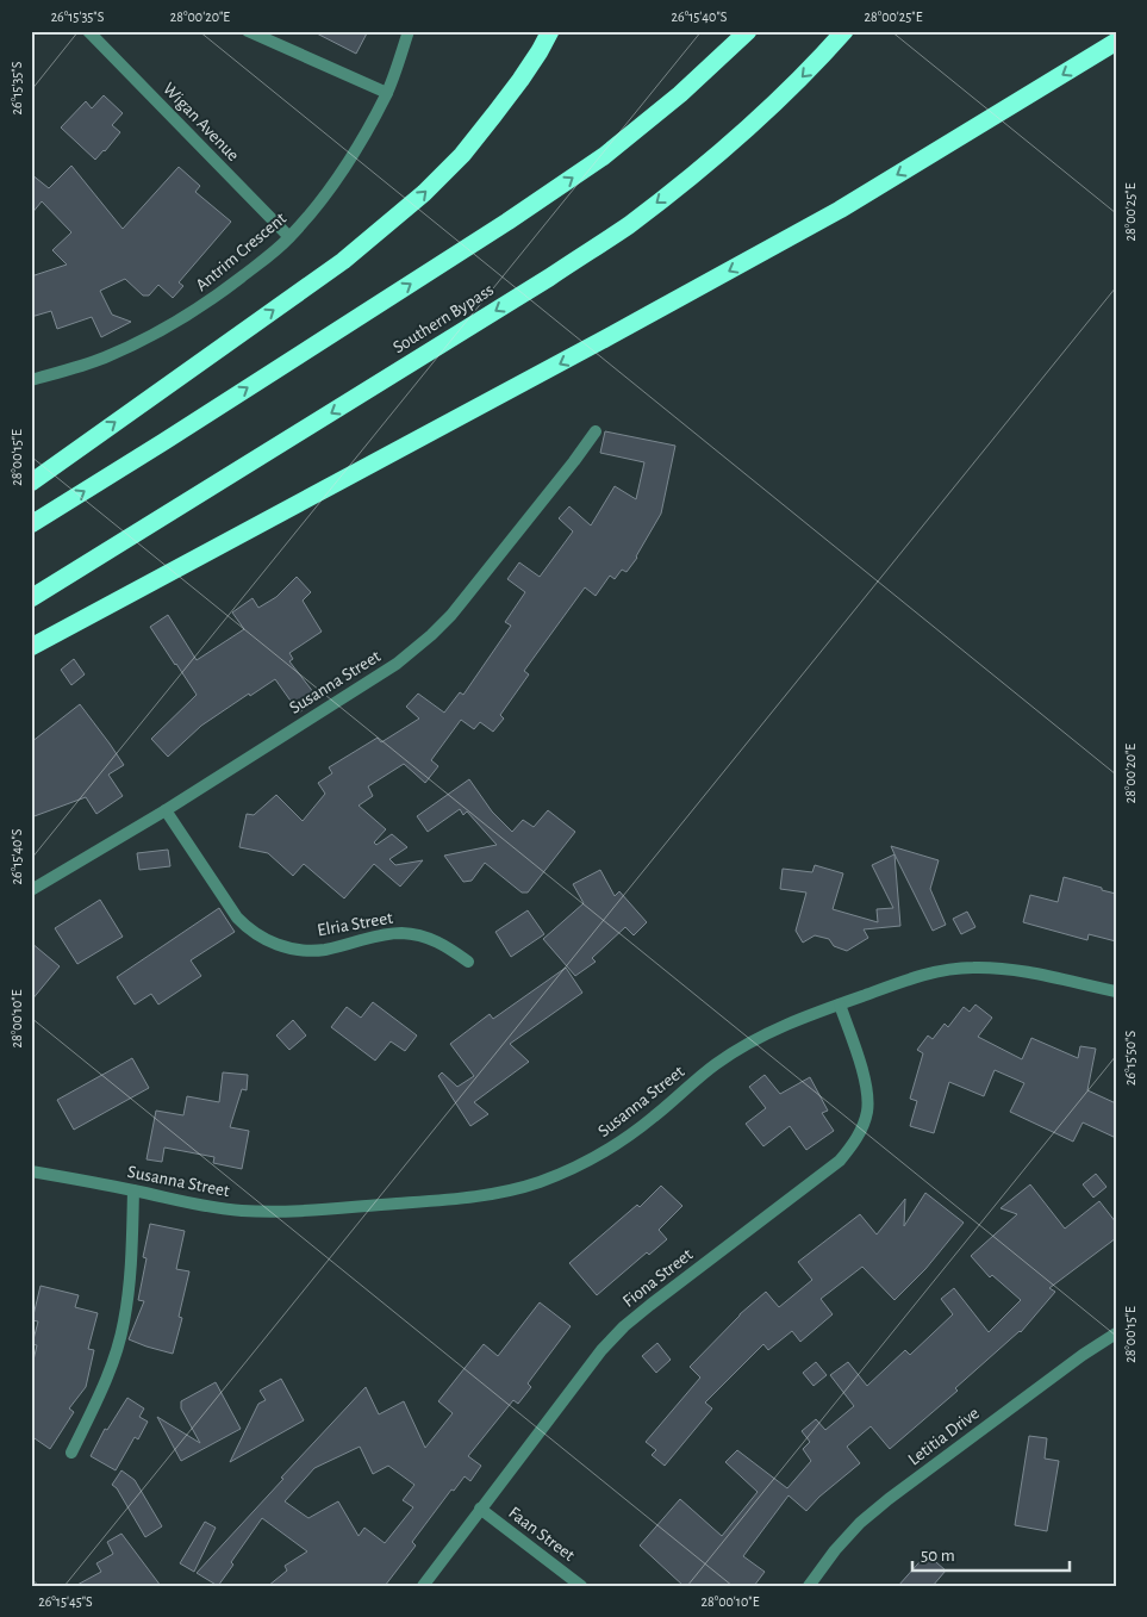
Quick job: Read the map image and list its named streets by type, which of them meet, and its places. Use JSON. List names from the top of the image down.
{
  "streets": {
    "highway": ["Southern Bypass"],
    "street": [
      "Wigan Avenue",
      "Antrim Crescent",
      "Susanna Street",
      "Elria Street",
      "Fiona Street",
      "Letitia Drive",
      "Faan Street"
    ]
  },
  "crossings": [
    ["Wigan Avenue", "Antrim Crescent"],
    ["Susanna Street", "Elria Street"],
    ["Susanna Street", "Fiona Street"],
    ["Fiona Street", "Faan Street"]
  ],
  "scale_bar": "50 m",
  "coordinates": [
    "26°15'35\"S",
    "28°00'20\"E",
    "26°15'40\"S",
    "28°00'25\"E",
    "28°00'15\"E",
    "28°00'10\"E",
    "26°15'50\"S",
    "26°15'45\"S"
  ]
}
